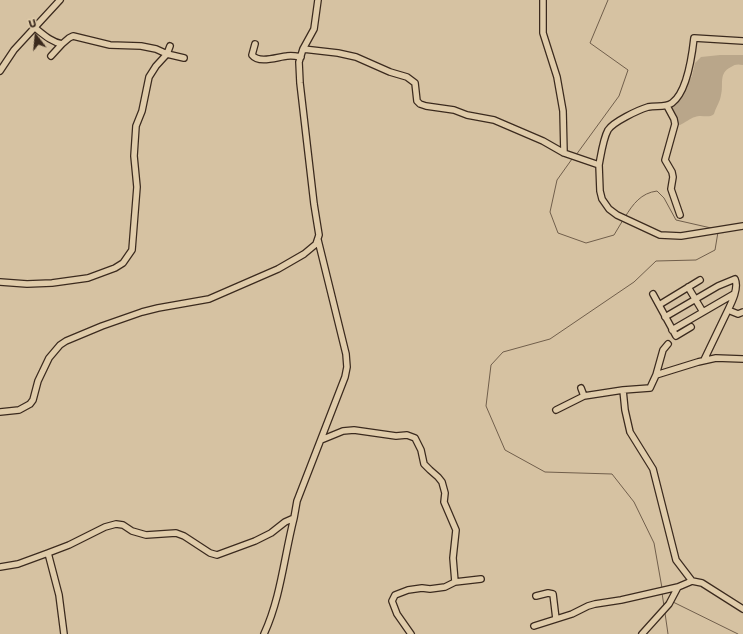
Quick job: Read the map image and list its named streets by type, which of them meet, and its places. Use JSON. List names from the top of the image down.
{
  "north": "top"
}
